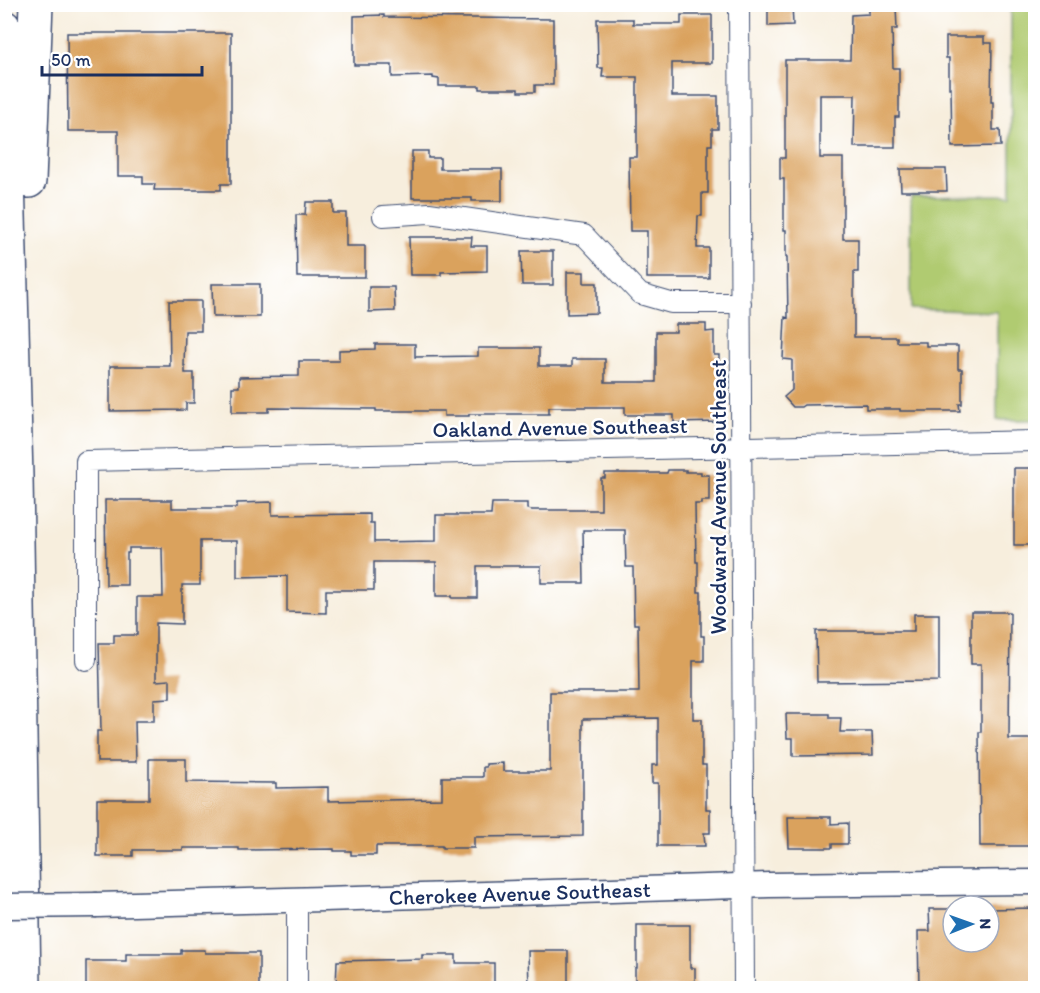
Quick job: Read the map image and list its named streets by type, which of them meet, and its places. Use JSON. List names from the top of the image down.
{
  "streets": {
    "street": ["Oakland Avenue Southeast", "Woodward Avenue Southeast", "Cherokee Avenue Southeast"]
  },
  "crossings": [
    ["Oakland Avenue Southeast", "Woodward Avenue Southeast"],
    ["Woodward Avenue Southeast", "Cherokee Avenue Southeast"]
  ],
  "scale_bar": "50 m",
  "north": "right"
}
